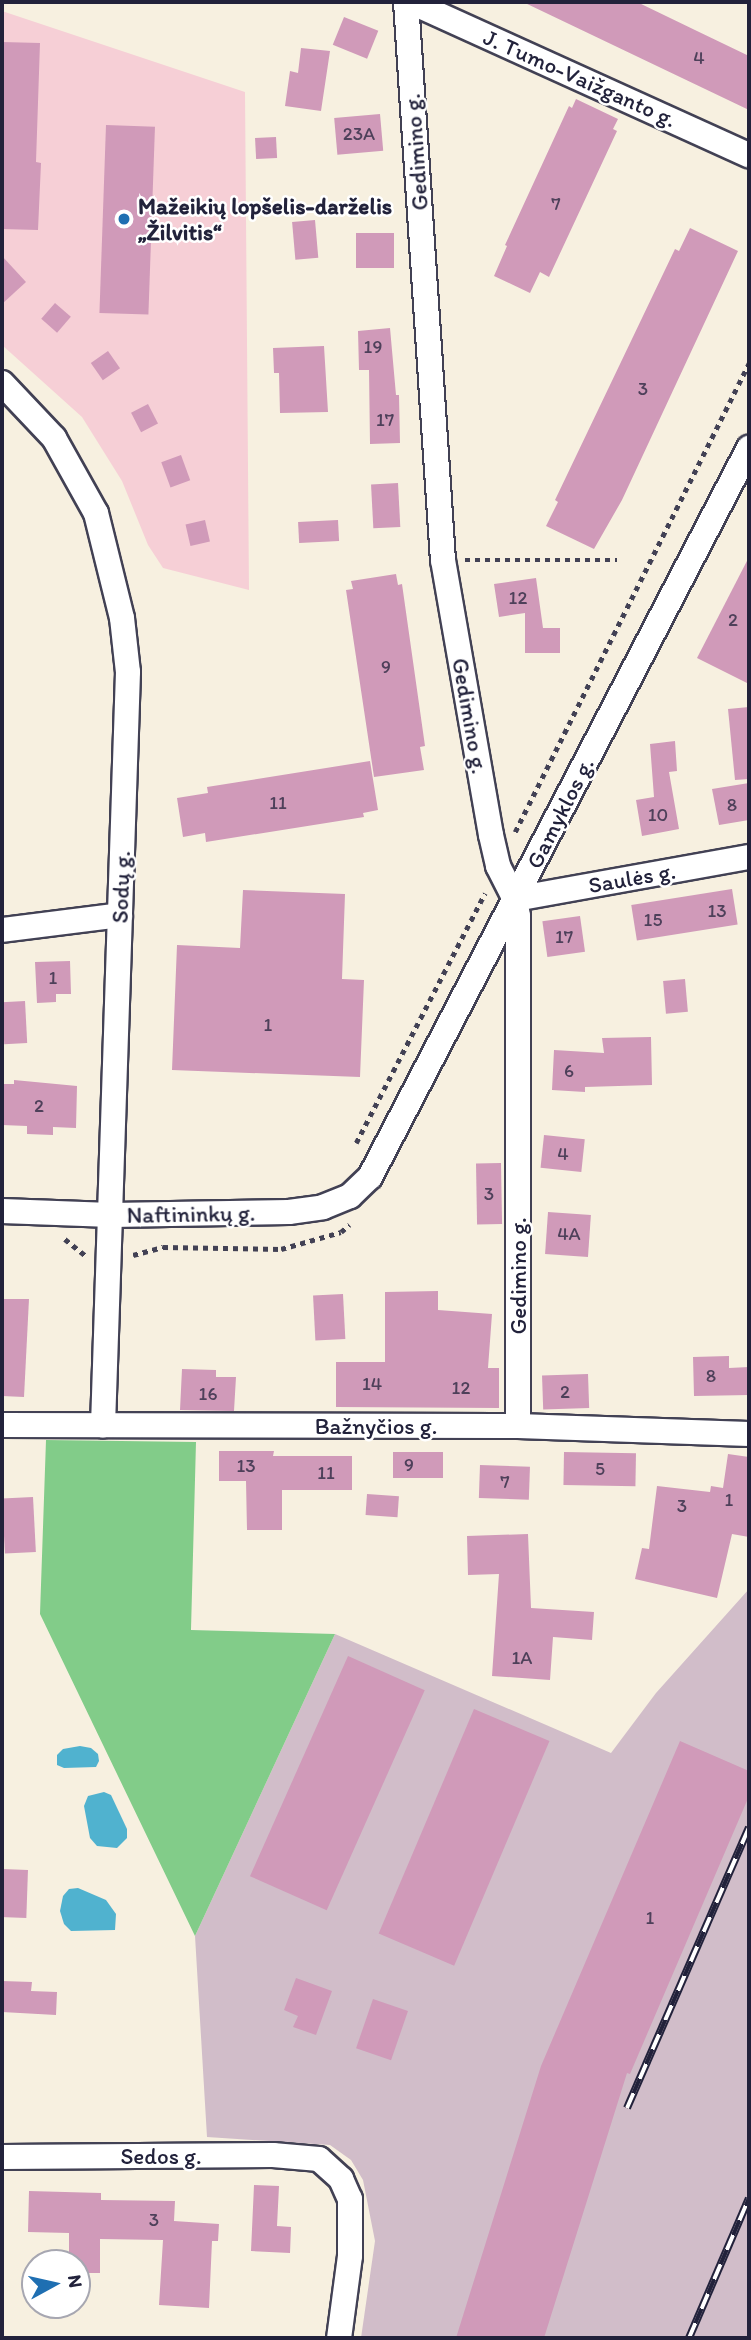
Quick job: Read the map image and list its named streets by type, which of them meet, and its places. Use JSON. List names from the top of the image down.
{
  "streets": {
    "street": [
      "J. Tumo-Vaižganto g.",
      "Gedimino g.",
      "Gamyklos g.",
      "Saulės g.",
      "Sodų g.",
      "Naftininkų g.",
      "Bažnyčios g.",
      "Sedos g."
    ]
  },
  "crossings": [
    ["J. Tumo-Vaižganto g.", "Gedimino g."],
    ["Gedimino g.", "Gamyklos g."],
    ["Gedimino g.", "Saulės g."],
    ["Gedimino g.", "Bažnyčios g."],
    ["Gamyklos g.", "Saulės g."],
    ["Gamyklos g.", "Naftininkų g."],
    ["Sodų g.", "Naftininkų g."],
    ["Sodų g.", "Bažnyčios g."]
  ],
  "places": ["Mažeikių lopšelis-darželis „Žilvitis“"],
  "house_numbers": [
    "4",
    "23A",
    "7",
    "19",
    "3",
    "17",
    "12",
    "2",
    "9",
    "11",
    "8",
    "10",
    "13",
    "15",
    "17",
    "1",
    "1",
    "6",
    "2",
    "4",
    "3",
    "4A",
    "8",
    "14",
    "12",
    "2",
    "16",
    "9",
    "13",
    "5",
    "11",
    "7",
    "1",
    "3",
    "1A",
    "1",
    "3"
  ],
  "north": "right"
}
